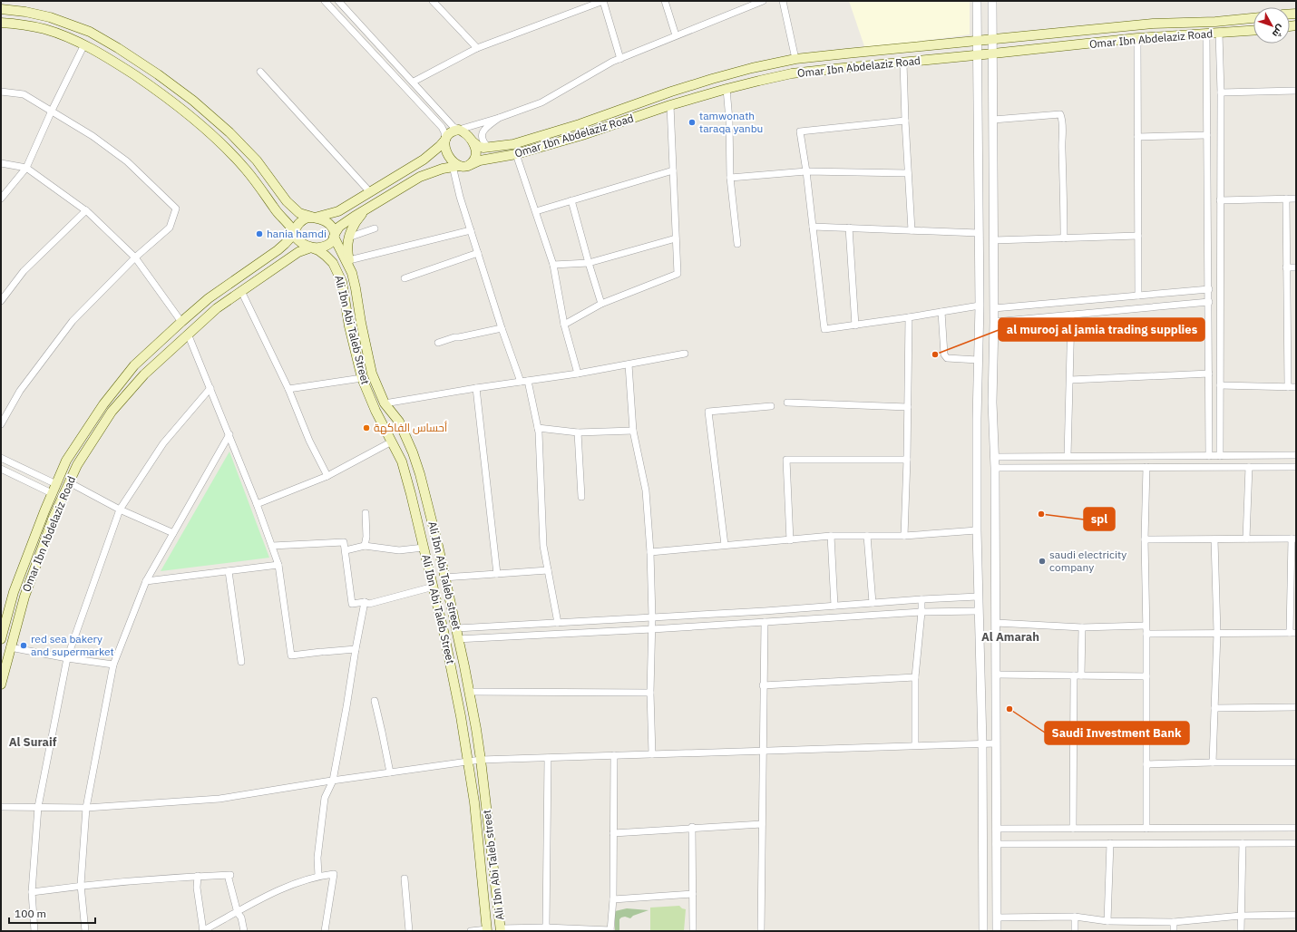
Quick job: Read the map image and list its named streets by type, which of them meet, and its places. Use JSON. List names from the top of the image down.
{
  "streets": {
    "main road": ["Omar Ibn Abdelaziz Road", "Ali Ibn Abi Taleb Street", "Ali Ibn Abi Taleb street"]
  },
  "crossings": [
    ["Omar Ibn Abdelaziz Road", "Ali Ibn Abi Taleb Street"],
    ["Omar Ibn Abdelaziz Road", "Ali Ibn Abi Taleb street"],
    ["Ali Ibn Abi Taleb Street", "Ali Ibn Abi Taleb street"]
  ],
  "districts": ["Al Amarah", "Al Suraif"],
  "places": [
    "tamwonath taraqa yanbu",
    "hania hamdi",
    "al murooj al jamia trading supplies",
    "أحساس الفاكهة",
    "spl",
    "saudi electricity company",
    "red sea bakery and supermarket",
    "Saudi Investment Bank"
  ],
  "scale_bar": "100 m",
  "north": "bottom right"
}
